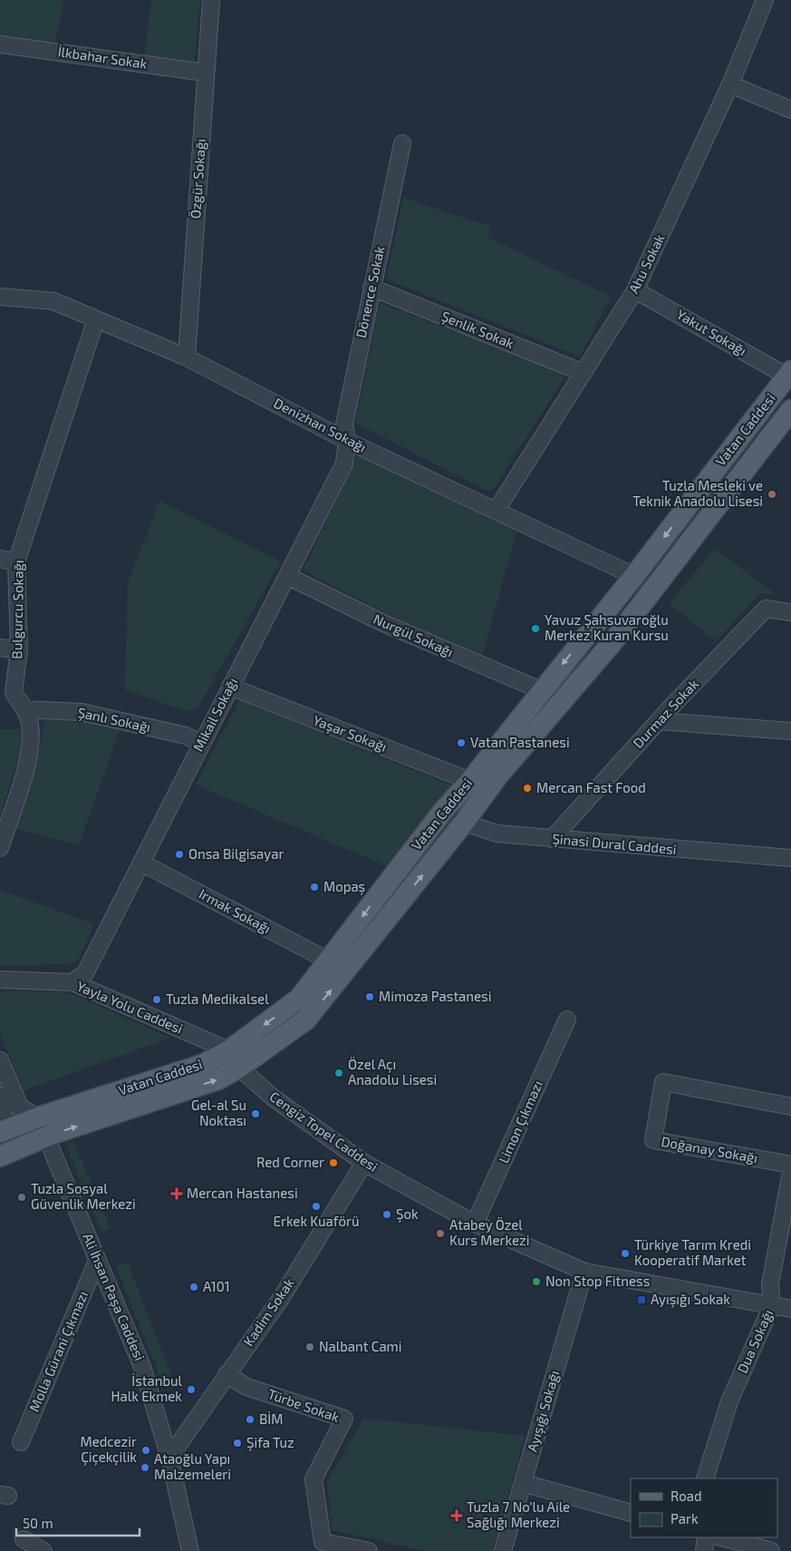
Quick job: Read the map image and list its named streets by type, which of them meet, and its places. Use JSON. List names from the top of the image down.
{
  "streets": {
    "main road": ["Vatan Caddesi"],
    "street": [
      "İlkbahar Sokak",
      "Özgür Sokağı",
      "Ahu Sokak",
      "Dönence Sokak",
      "Şenlik Sokak",
      "Yakut Sokağı",
      "Denizhan Sokağı",
      "Bulgurcu Sokağı",
      "Nurgül Sokağı",
      "Durmaz Sokak",
      "Mikail Sokağı",
      "Şanlı Sokağı",
      "Yaşar Sokağı",
      "Şinasi Dural Caddesi",
      "Irmak Sokağı",
      "Yayla Yolu Caddesi",
      "Limon Çıkmazı",
      "Cengiz Topel Caddesi",
      "Doğanay Sokağı",
      "Ali İhsan Paşa Caddesi",
      "Kadim Sokak",
      "Dua Sokağı",
      "Molla Gürani Çıkmazı",
      "Türbe Sokak",
      "Ayışığı Sokağı"
    ]
  },
  "crossings": [
    ["İlkbahar Sokak", "Özgür Sokağı"],
    ["Özgür Sokağı", "Denizhan Sokağı"],
    ["Ahu Sokak", "Şenlik Sokak"],
    ["Ahu Sokak", "Yakut Sokağı"],
    ["Ahu Sokak", "Denizhan Sokağı"],
    ["Dönence Sokak", "Şenlik Sokak"],
    ["Dönence Sokak", "Denizhan Sokağı"],
    ["Dönence Sokak", "Mikail Sokağı"],
    ["Yakut Sokağı", "Vatan Caddesi"],
    ["Denizhan Sokağı", "Vatan Caddesi"],
    ["Denizhan Sokağı", "Bulgurcu Sokağı"],
    ["Denizhan Sokağı", "Mikail Sokağı"],
    ["Vatan Caddesi", "Nurgül Sokağı"],
    ["Vatan Caddesi", "Yaşar Sokağı"],
    ["Vatan Caddesi", "Şinasi Dural Caddesi"],
    ["Vatan Caddesi", "Irmak Sokağı"],
    ["Vatan Caddesi", "Yayla Yolu Caddesi"],
    ["Vatan Caddesi", "Cengiz Topel Caddesi"],
    ["Vatan Caddesi", "Ali İhsan Paşa Caddesi"],
    ["Bulgurcu Sokağı", "Şanlı Sokağı"],
    ["Nurgül Sokağı", "Mikail Sokağı"],
    ["Durmaz Sokak", "Şinasi Dural Caddesi"],
    ["Mikail Sokağı", "Şanlı Sokağı"],
    ["Mikail Sokağı", "Yaşar Sokağı"],
    ["Mikail Sokağı", "Irmak Sokağı"],
    ["Mikail Sokağı", "Yayla Yolu Caddesi"],
    ["Yayla Yolu Caddesi", "Cengiz Topel Caddesi"],
    ["Limon Çıkmazı", "Cengiz Topel Caddesi"],
    ["Cengiz Topel Caddesi", "Kadim Sokak"],
    ["Cengiz Topel Caddesi", "Dua Sokağı"],
    ["Cengiz Topel Caddesi", "Ayışığı Sokağı"],
    ["Ali İhsan Paşa Caddesi", "Kadim Sokak"],
    ["Ali İhsan Paşa Caddesi", "Molla Gürani Çıkmazı"],
    ["Kadim Sokak", "Türbe Sokak"]
  ],
  "places": {
    "other": [
      "Tuzla Mesleki ve Teknik Anadolu Lisesi",
      "Yavuz Şahsuvaroğlu Merkez Kuran Kursu",
      "Vatan Pastanesi",
      "Mercan Fast Food",
      "Onsa Bilgisayar",
      "Mopaş",
      "Mimoza Pastanesi",
      "Tuzla Medikalsel",
      "Özel Açı Anadolu Lisesi",
      "Gel-al Su Noktası",
      "Red Corner",
      "Tuzla Sosyal Güvenlik Merkezi",
      "Erkek Kuaförü",
      "Şok",
      "Atabey Özel Kurs Merkezi",
      "Türkiye Tarım Kredi Kooperatif Market",
      "Non Stop Fitness",
      "A101",
      "Nalbant Cami",
      "İstanbul Halk Ekmek",
      "BİM",
      "Şifa Tuz",
      "Medcezir Çiçekçilik",
      "Ataoğlu Yapı Malzemeleri"
    ],
    "health": ["Mercan Hastanesi", "Tuzla 7 No'lu Aile Sağlığı Merkezi"],
    "transit": ["Ayışığı Sokak"]
  },
  "legend": ["Road", "Park"],
  "scale_bar": "50 m"
}
